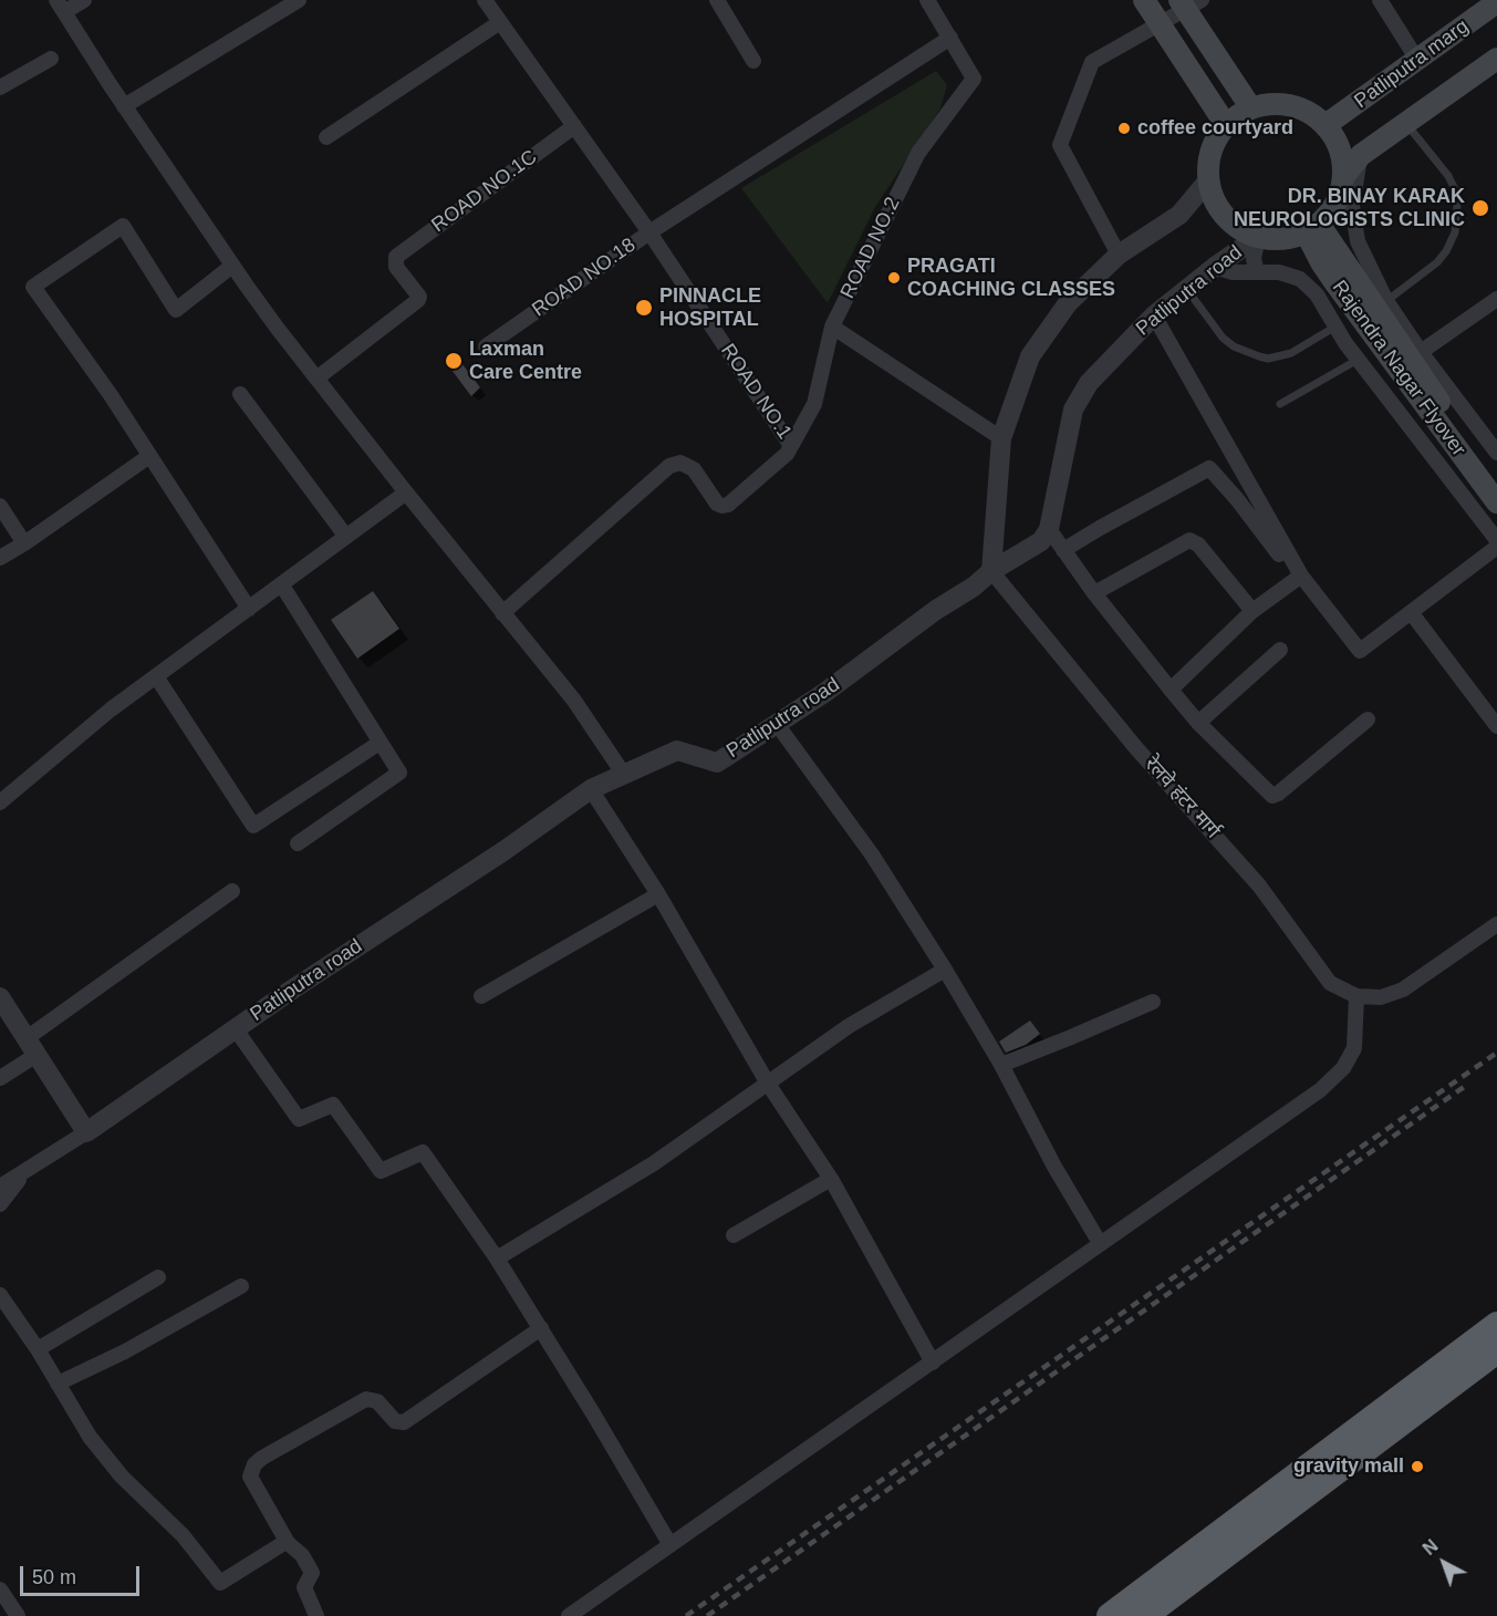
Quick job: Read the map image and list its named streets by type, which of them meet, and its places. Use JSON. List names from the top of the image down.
{
  "streets": {
    "main road": ["Patliputra marg", "Rajendra Nagar Flyover"],
    "street": [
      "ROAD NO.1C",
      "ROAD NO.2",
      "ROAD NO.18",
      "Patliputra road",
      "ROAD NO.1",
      "रेलवे हंटर मार्ग"
    ]
  },
  "crossings": [
    ["Patliputra marg", "Patliputra road"],
    ["Patliputra marg", "Rajendra Nagar Flyover"],
    ["ROAD NO.1C", "ROAD NO.1"],
    ["ROAD NO.2", "ROAD NO.1"],
    ["ROAD NO.18", "ROAD NO.1"],
    ["Patliputra road", "Rajendra Nagar Flyover"],
    ["Patliputra road", "रेलवे हंटर मार्ग"]
  ],
  "places": [
    "coffee courtyard",
    "DR. BINAY KARAK NEUROLOGISTS CLINIC",
    "PRAGATI COACHING CLASSES",
    "PINNACLE HOSPITAL",
    "Laxman Care Centre",
    "gravity mall"
  ],
  "scale_bar": "50 m",
  "north": "top left"
}
